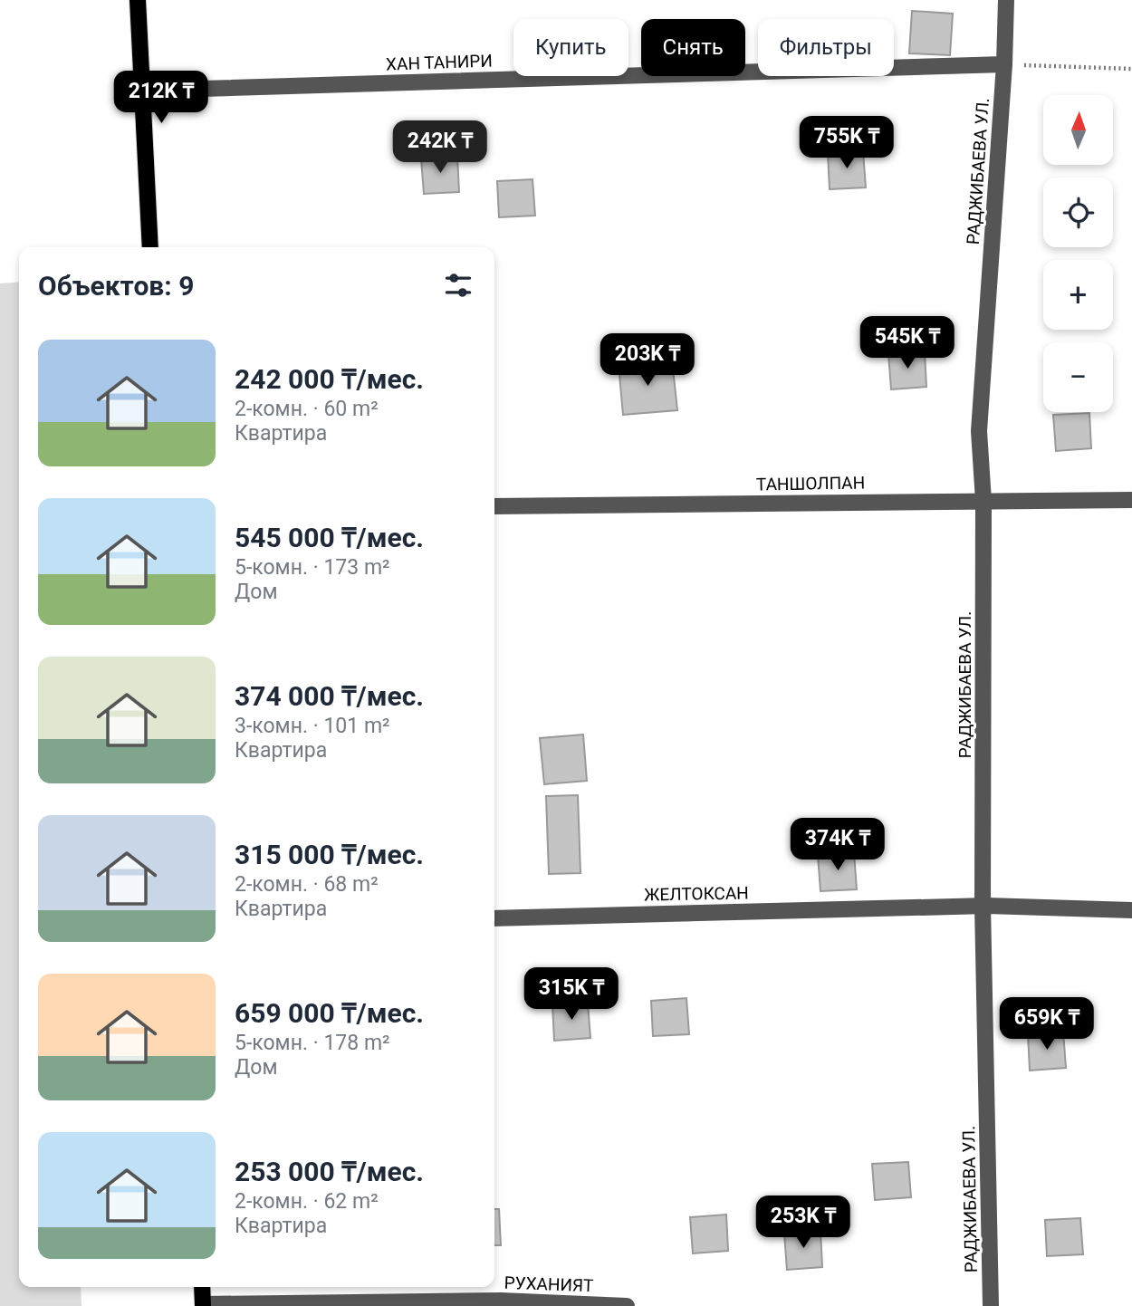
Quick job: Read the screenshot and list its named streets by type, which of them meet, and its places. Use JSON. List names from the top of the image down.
{
  "streets": {
    "street": [
      "ХАН ТАНИРИ",
      "РАДЖИБАЕВА УЛ.",
      "ТАНШОЛПАН",
      "ЖЕЛТОКСАН",
      "РУХАНИЯТ"
    ]
  },
  "crossings": [
    ["ХАН ТАНИРИ", "РАДЖИБАЕВА УЛ."],
    ["РАДЖИБАЕВА УЛ.", "ТАНШОЛПАН"],
    ["РАДЖИБАЕВА УЛ.", "ЖЕЛТОКСАН"]
  ],
  "north": "top",
  "page": {
    "chip": ["Купить", "Снять", "Фильтры"],
    "price": [
      "212K ₸",
      "755K ₸",
      "242K ₸",
      "545K ₸",
      "203K ₸",
      "374K ₸",
      "315K ₸",
      "659K ₸",
      "253K ₸"
    ],
    "map_buttons": ["+", "−"],
    "heading": "Объектов: 9",
    "list": [
      {
        "name": "242 000 ₸/мес.",
        "note": "2-комн. · 60 m² · Квартира"
      },
      {
        "name": "545 000 ₸/мес.",
        "note": "5-комн. · 173 m² · Дом"
      },
      {
        "name": "374 000 ₸/мес.",
        "note": "3-комн. · 101 m² · Квартира"
      },
      {
        "name": "315 000 ₸/мес.",
        "note": "2-комн. · 68 m² · Квартира"
      },
      {
        "name": "659 000 ₸/мес.",
        "note": "5-комн. · 178 m² · Дом"
      },
      {
        "name": "253 000 ₸/мес.",
        "note": "2-комн. · 62 m² · Квартира"
      }
    ]
  }
}
